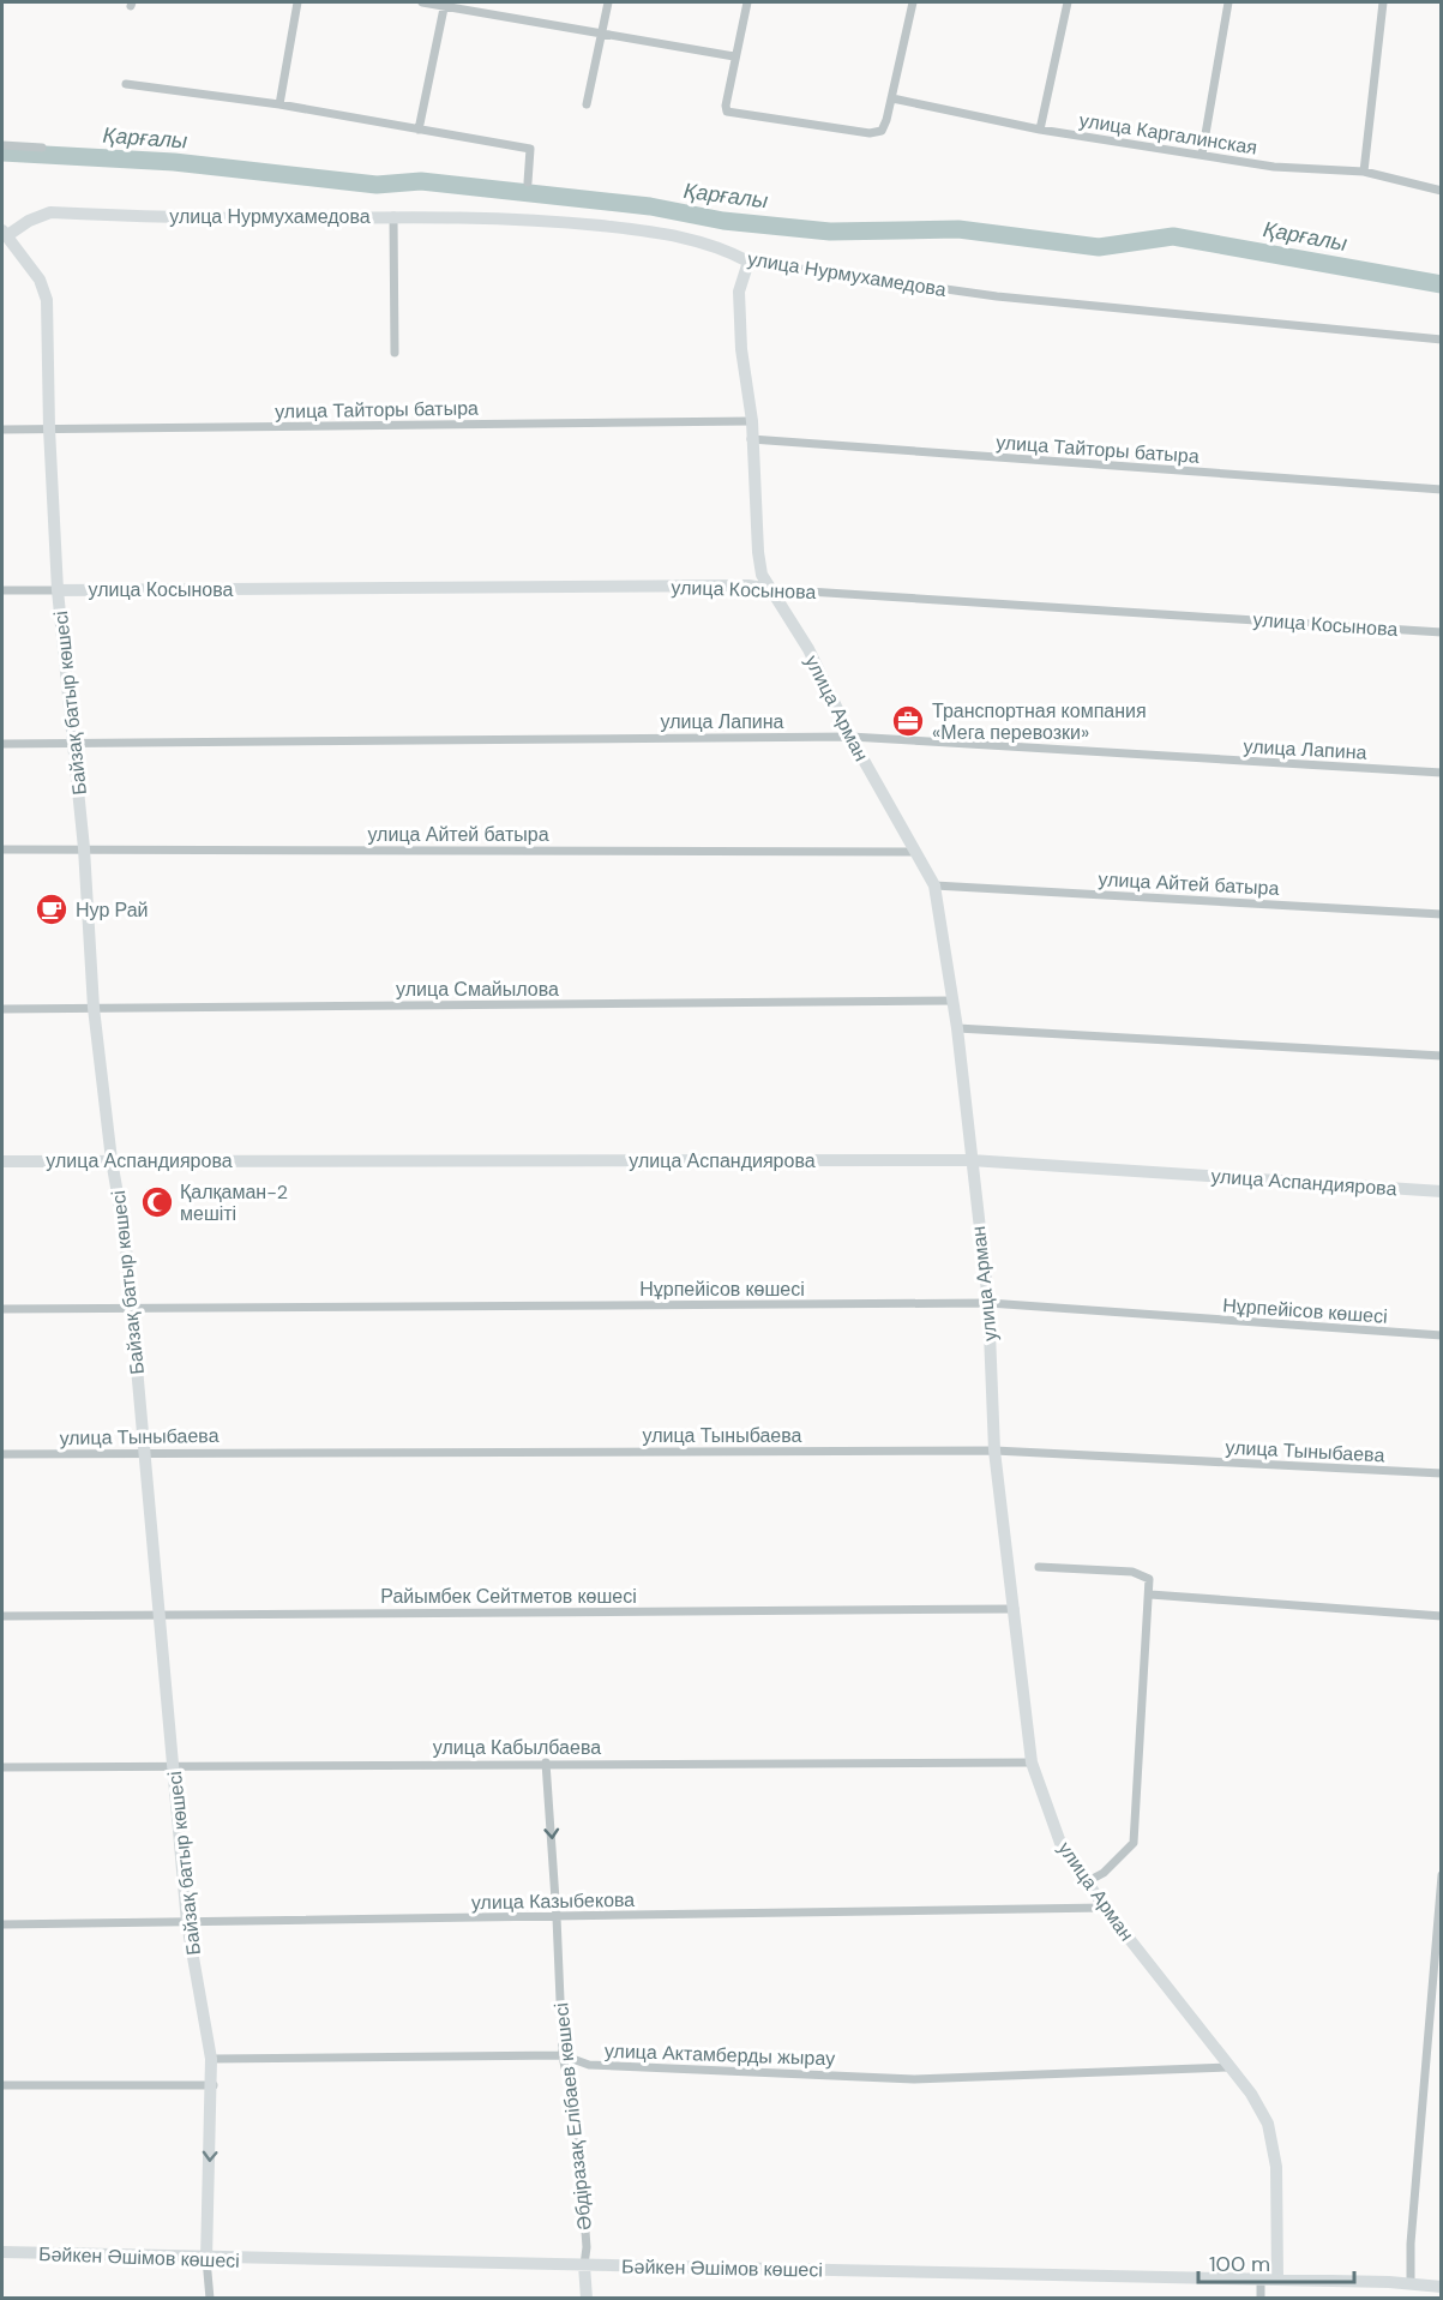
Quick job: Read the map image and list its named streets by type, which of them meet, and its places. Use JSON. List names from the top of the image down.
{
  "streets": {
    "street": [
      "улица Каргалинская",
      "улица Нурмухамедова",
      "улица Тайторы батыра",
      "улица Косынова",
      "Байзақ батыр көшесі",
      "улица Арман",
      "улица Лапина",
      "улица Айтей батыра",
      "улица Смайылова",
      "улица Аспандиярова",
      "Нұрпейісов көшесі",
      "улица Тыныбаева",
      "Райымбек Сейтметов көшесі",
      "улица Кабылбаева",
      "улица Казыбекова",
      "улица Актамберды жырау",
      "Әбдіразақ Елібаев көшесі",
      "Бәйкен Әшімов көшесі"
    ]
  },
  "crossings": [
    ["улица Нурмухамедова", "Байзақ батыр көшесі"],
    ["улица Нурмухамедова", "улица Арман"],
    ["улица Тайторы батыра", "Байзақ батыр көшесі"],
    ["улица Тайторы батыра", "улица Арман"],
    ["улица Косынова", "Байзақ батыр көшесі"],
    ["улица Косынова", "улица Арман"],
    ["Байзақ батыр көшесі", "улица Лапина"],
    ["Байзақ батыр көшесі", "улица Айтей батыра"],
    ["Байзақ батыр көшесі", "улица Смайылова"],
    ["Байзақ батыр көшесі", "улица Аспандиярова"],
    ["Байзақ батыр көшесі", "Нұрпейісов көшесі"],
    ["Байзақ батыр көшесі", "улица Тыныбаева"],
    ["Байзақ батыр көшесі", "Райымбек Сейтметов көшесі"],
    ["Байзақ батыр көшесі", "улица Кабылбаева"],
    ["Байзақ батыр көшесі", "улица Казыбекова"],
    ["Байзақ батыр көшесі", "улица Актамберды жырау"],
    ["Байзақ батыр көшесі", "Бәйкен Әшімов көшесі"],
    ["улица Арман", "улица Лапина"],
    ["улица Арман", "улица Айтей батыра"],
    ["улица Арман", "улица Смайылова"],
    ["улица Арман", "улица Аспандиярова"],
    ["улица Арман", "Нұрпейісов көшесі"],
    ["улица Арман", "улица Тыныбаева"],
    ["улица Арман", "Райымбек Сейтметов көшесі"],
    ["улица Арман", "улица Кабылбаева"],
    ["улица Арман", "улица Казыбекова"],
    ["улица Арман", "улица Актамберды жырау"],
    ["улица Арман", "Бәйкен Әшімов көшесі"],
    ["улица Кабылбаева", "Әбдіразақ Елібаев көшесі"],
    ["улица Казыбекова", "Әбдіразақ Елібаев көшесі"],
    ["улица Актамберды жырау", "Әбдіразақ Елібаев көшесі"],
    ["Әбдіразақ Елібаев көшесі", "Бәйкен Әшімов көшесі"]
  ],
  "water": ["Қарғалы"],
  "places": {
    "office": ["Транспортная компания «Мега перевозки»"],
    "cafe": ["Нур Рай"],
    "mosque": ["Қалқаман-2 мешіті"]
  },
  "scale_bar": "100 m"
}
